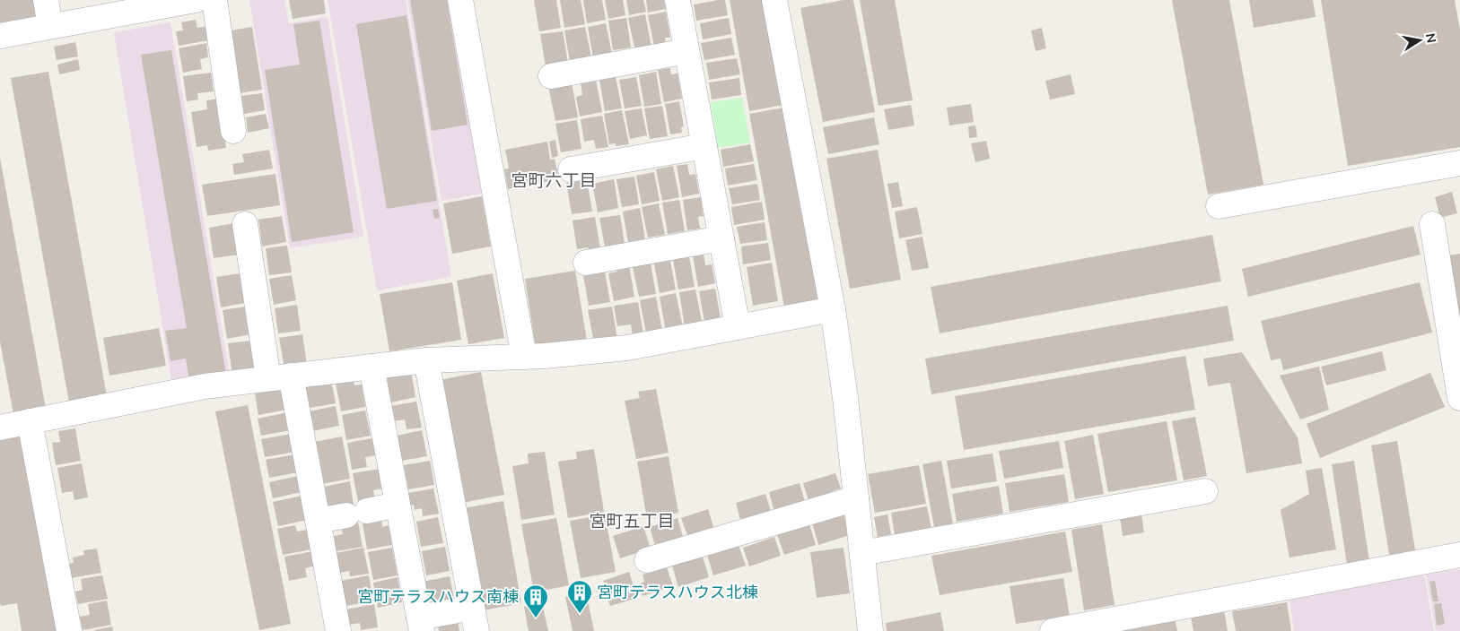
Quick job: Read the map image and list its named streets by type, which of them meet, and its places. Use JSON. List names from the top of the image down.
{
  "districts": ["宮町六丁目", "宮町五丁目"],
  "places": {
    "building": ["宮町テラスハウス北棟", "宮町テラスハウス南棟"]
  },
  "north": "right"
}
